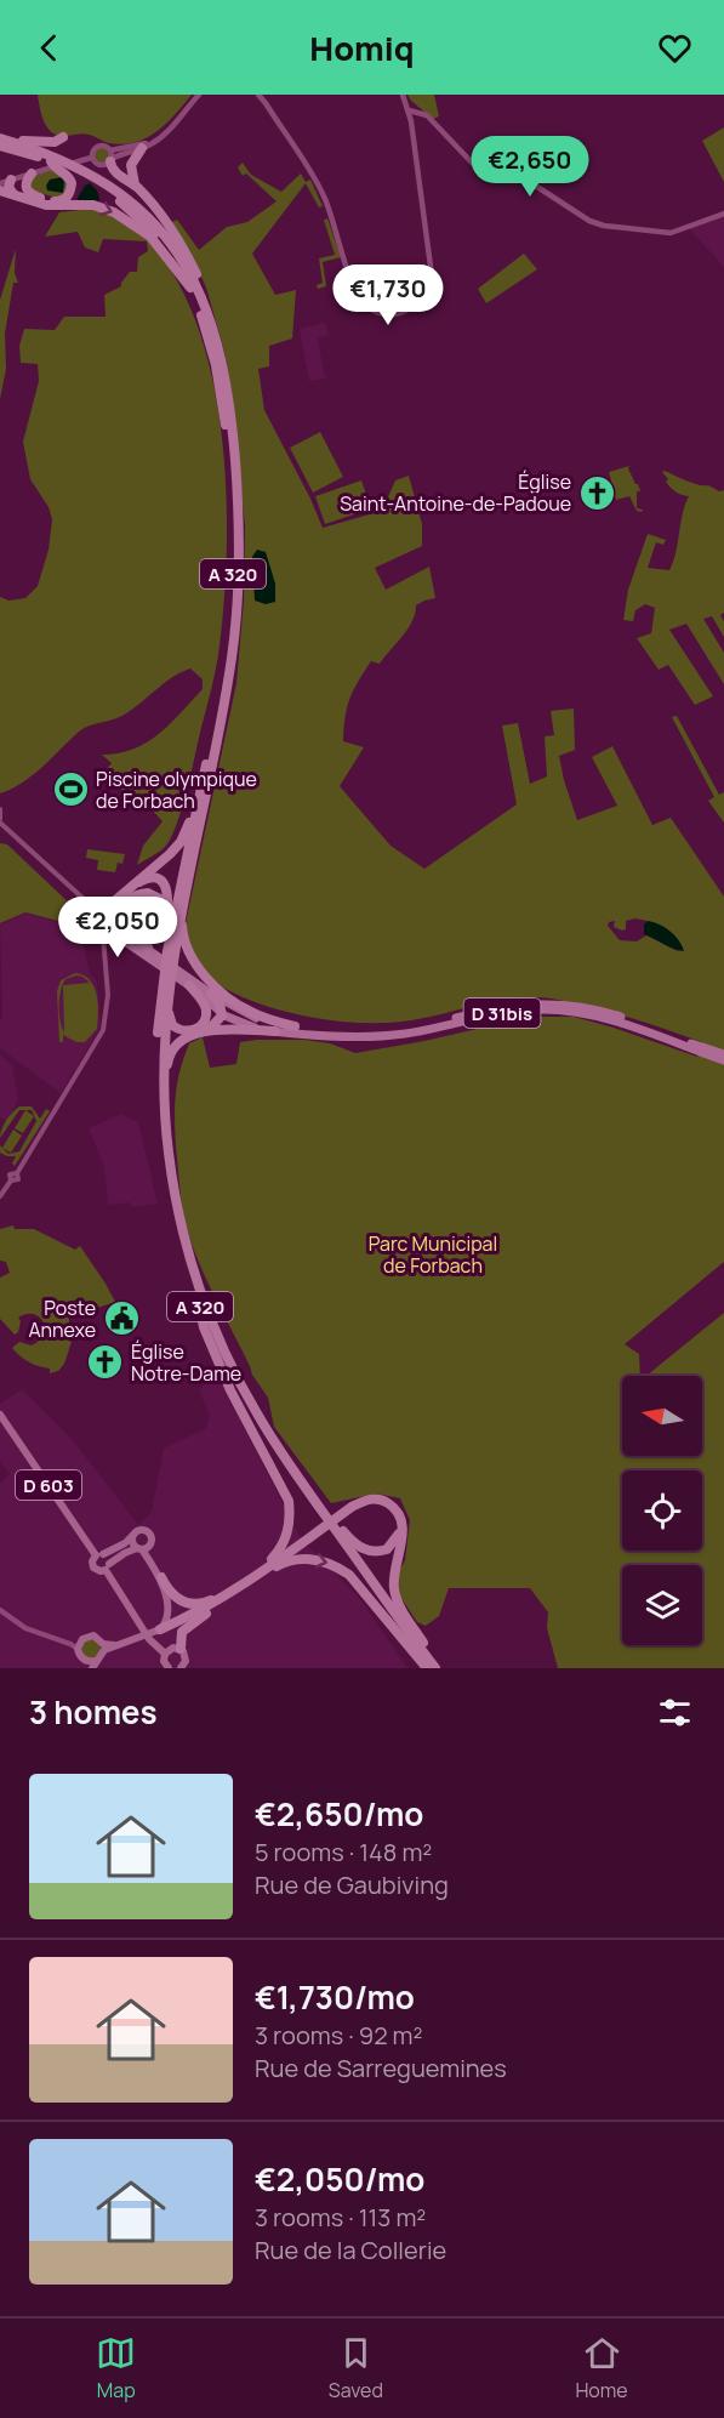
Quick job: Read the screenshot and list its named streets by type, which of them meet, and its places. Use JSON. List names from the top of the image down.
{
  "streets": {
    "highway": ["A 320", "D 31bis"],
    "main road": ["D 603"]
  },
  "parks": ["Parc Municipal de Forbach"],
  "places": {
    "church": ["Église Saint-Antoine-de-Padoue", "Église Notre-Dame"],
    "sports": ["Piscine olympique de Forbach"],
    "public building": ["Poste Annexe"]
  },
  "north": "left",
  "page": {
    "header": "Homiq",
    "price": ["€2,650", "€1,730", "€2,050"],
    "heading": "3 homes",
    "list": [
      {
        "name": "€2,650/mo",
        "note": "5 rooms · 148 m² · Rue de Gaubiving"
      },
      {
        "name": "€1,730/mo",
        "note": "3 rooms · 92 m² · Rue de Sarreguemines"
      },
      {
        "name": "€2,050/mo",
        "note": "3 rooms · 113 m² · Rue de la Collerie"
      }
    ],
    "tabs": ["Map", "Saved", "Home"]
  }
}
